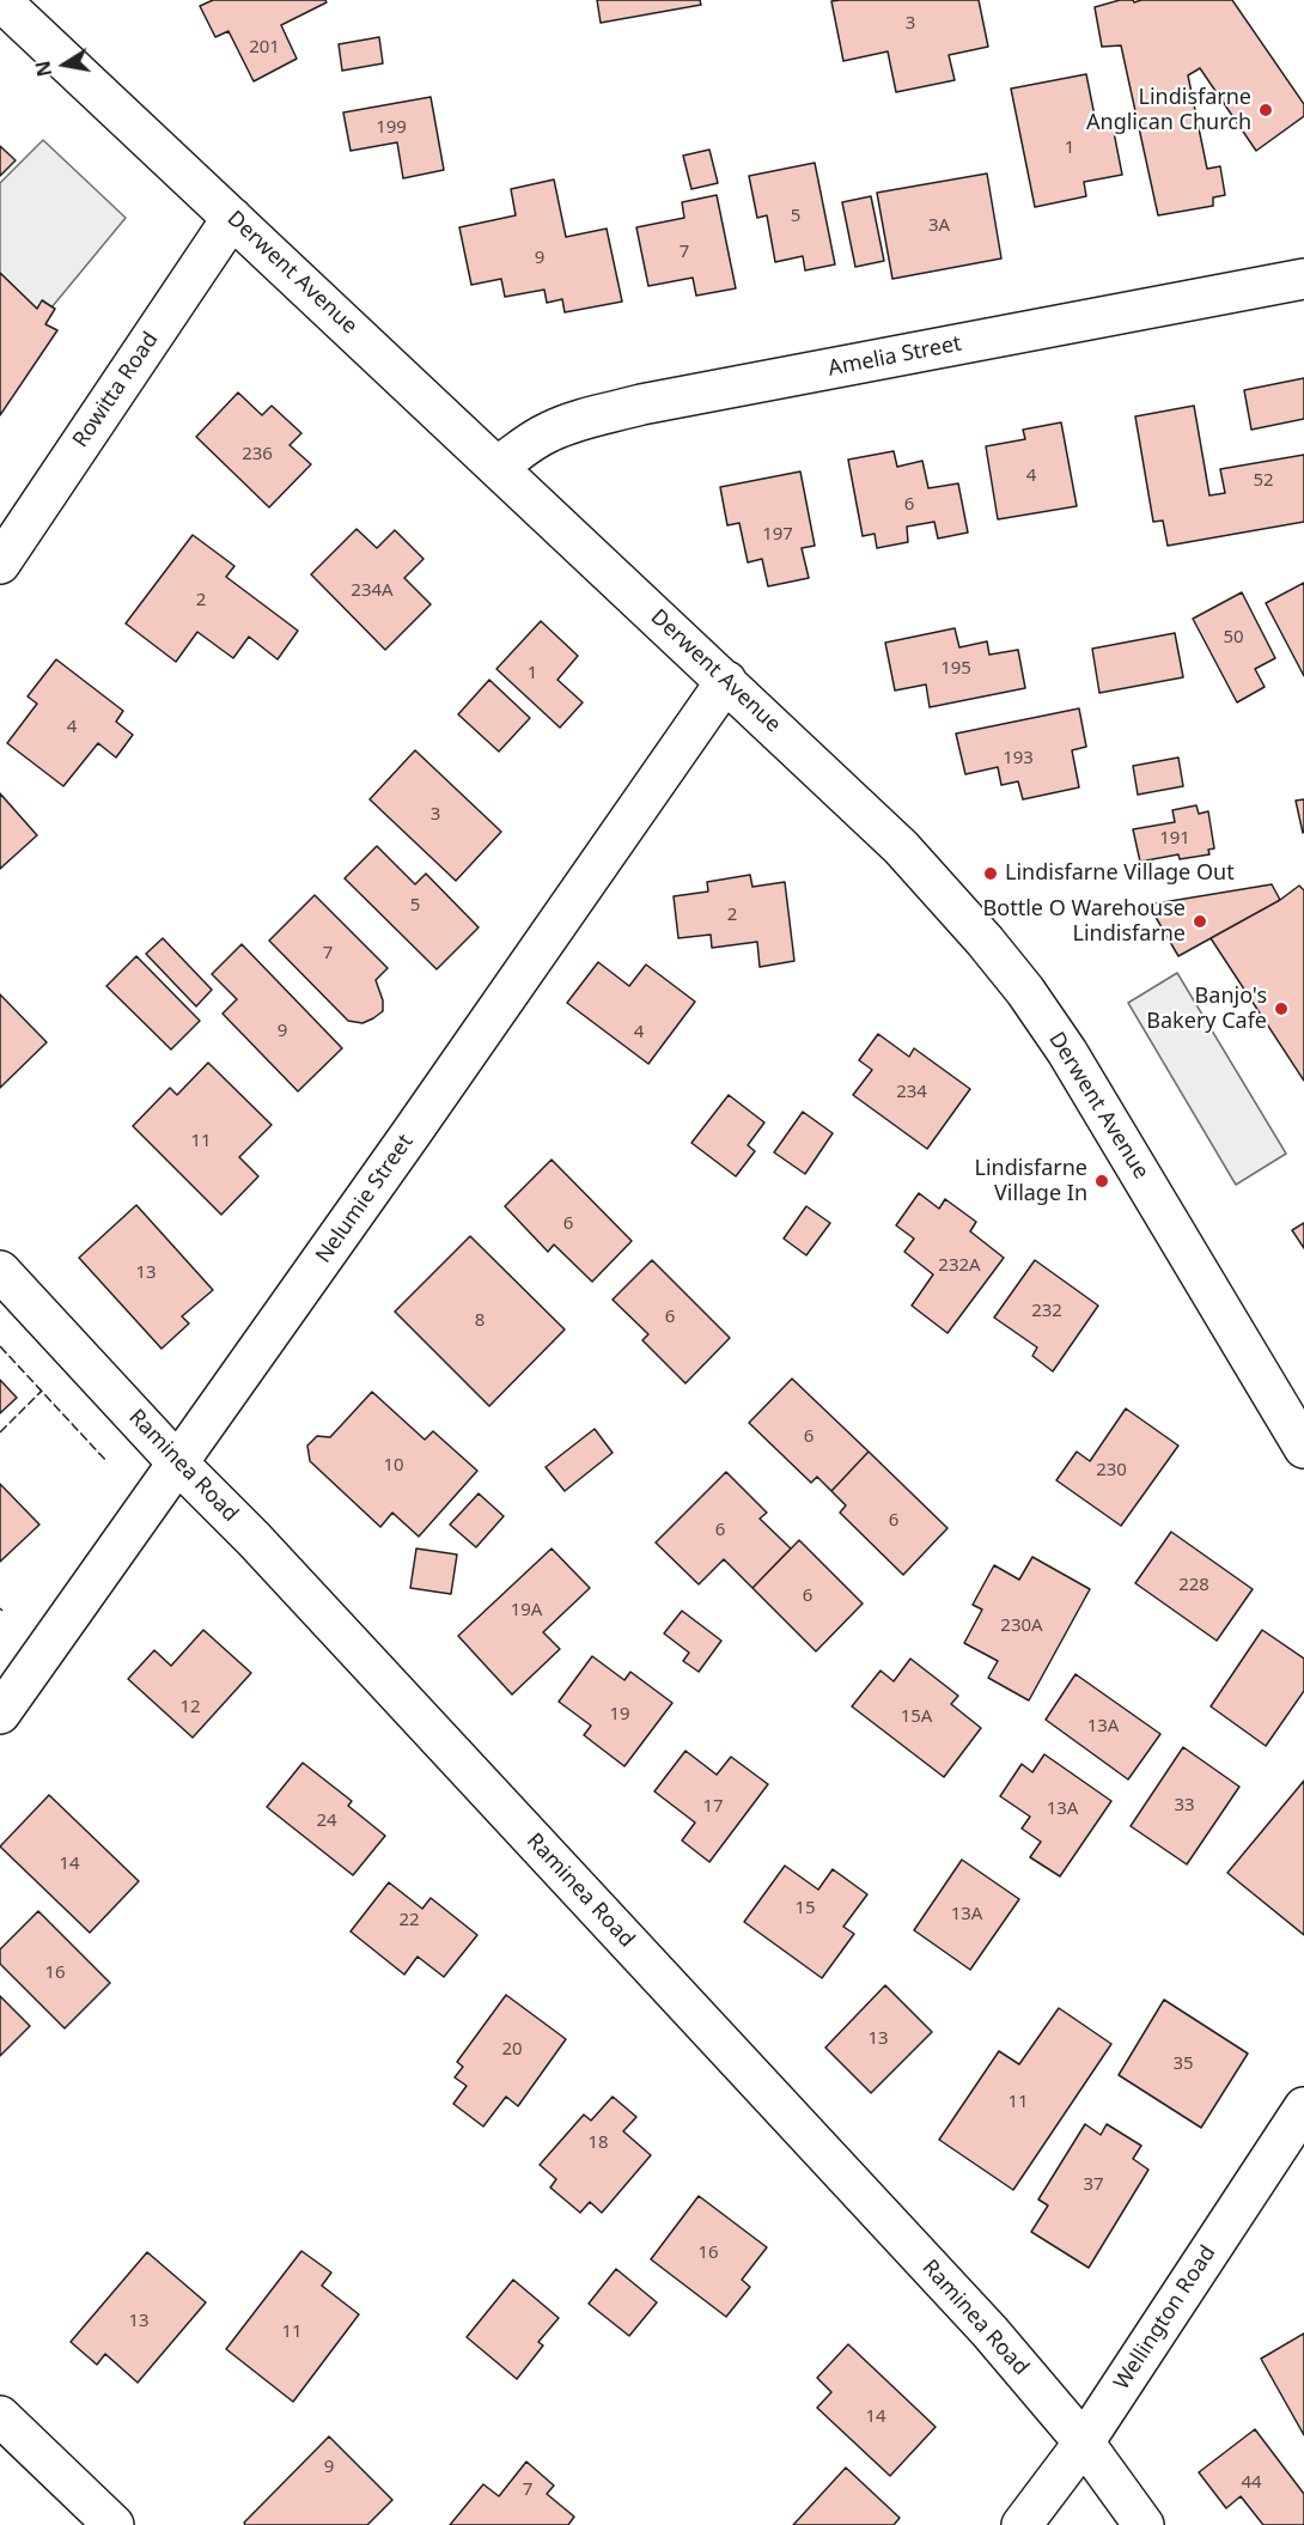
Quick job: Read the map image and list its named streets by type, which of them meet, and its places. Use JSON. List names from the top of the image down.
{
  "streets": {
    "street": [
      "Derwent Avenue",
      "Amelia Street",
      "Rowitta Road",
      "Nelumie Street",
      "Raminea Road",
      "Wellington Road"
    ]
  },
  "crossings": [
    ["Derwent Avenue", "Amelia Street"],
    ["Derwent Avenue", "Rowitta Road"],
    ["Derwent Avenue", "Nelumie Street"],
    ["Nelumie Street", "Raminea Road"],
    ["Raminea Road", "Wellington Road"]
  ],
  "places": [
    "Lindisfarne Anglican Church",
    "Lindisfarne Village Out",
    "Bottle O Warehouse Lindisfarne",
    "Banjo's Bakery Cafe",
    "Lindisfarne Village In"
  ],
  "house_numbers": [
    "3",
    "201",
    "199",
    "1",
    "5",
    "3A",
    "7",
    "9",
    "236",
    "4",
    "52",
    "6",
    "197",
    "234A",
    "2",
    "50",
    "195",
    "1",
    "4",
    "193",
    "3",
    "191",
    "5",
    "2",
    "7",
    "9",
    "4",
    "234",
    "11",
    "6",
    "232A",
    "13",
    "232",
    "6",
    "8",
    "6",
    "10",
    "230",
    "6",
    "6",
    "228",
    "6",
    "19A",
    "230A",
    "12",
    "19",
    "15A",
    "13A",
    "33",
    "17",
    "13A",
    "24",
    "14",
    "15",
    "13A",
    "22",
    "16",
    "13",
    "20",
    "35",
    "11",
    "18",
    "37",
    "16",
    "13",
    "11",
    "14",
    "9",
    "44",
    "7"
  ],
  "north": "left"
}
